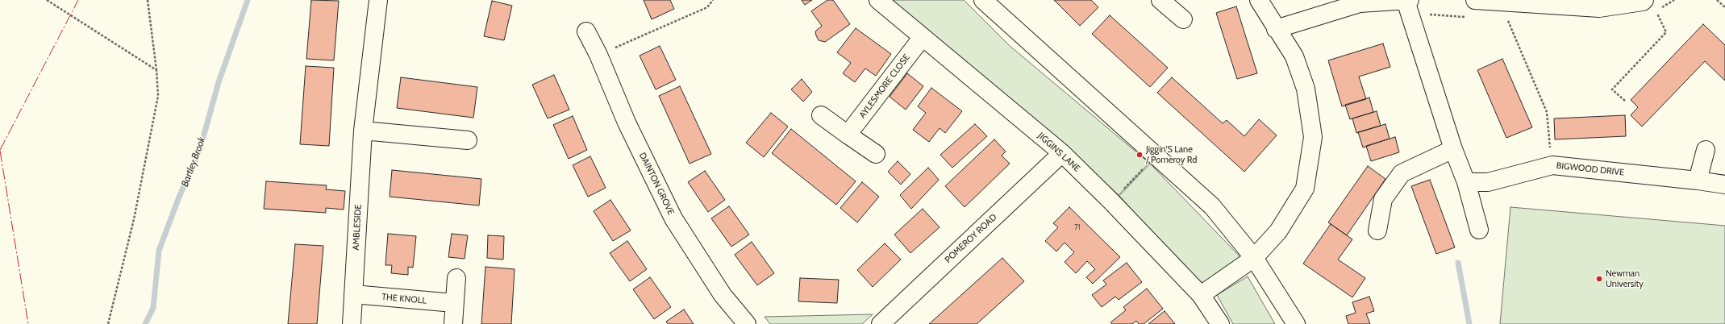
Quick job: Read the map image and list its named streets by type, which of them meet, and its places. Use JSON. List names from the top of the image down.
{
  "streets": {
    "street": [
      "AYLESMORE CLOSE",
      "JIGGINS LANE",
      "BIGWOOD DRIVE",
      "DAINTON GROVE",
      "AMBLESIDE",
      "POMEROY ROAD",
      "THE KNOLL"
    ]
  },
  "crossings": [
    ["AYLESMORE CLOSE", "JIGGINS LANE"],
    ["JIGGINS LANE", "POMEROY ROAD"],
    ["AMBLESIDE", "THE KNOLL"]
  ],
  "water": ["Bartley Brook"],
  "places": ["Jiggin'S Lane / Pomeroy Rd", "Newman University"],
  "house_numbers": ["71"]
}
